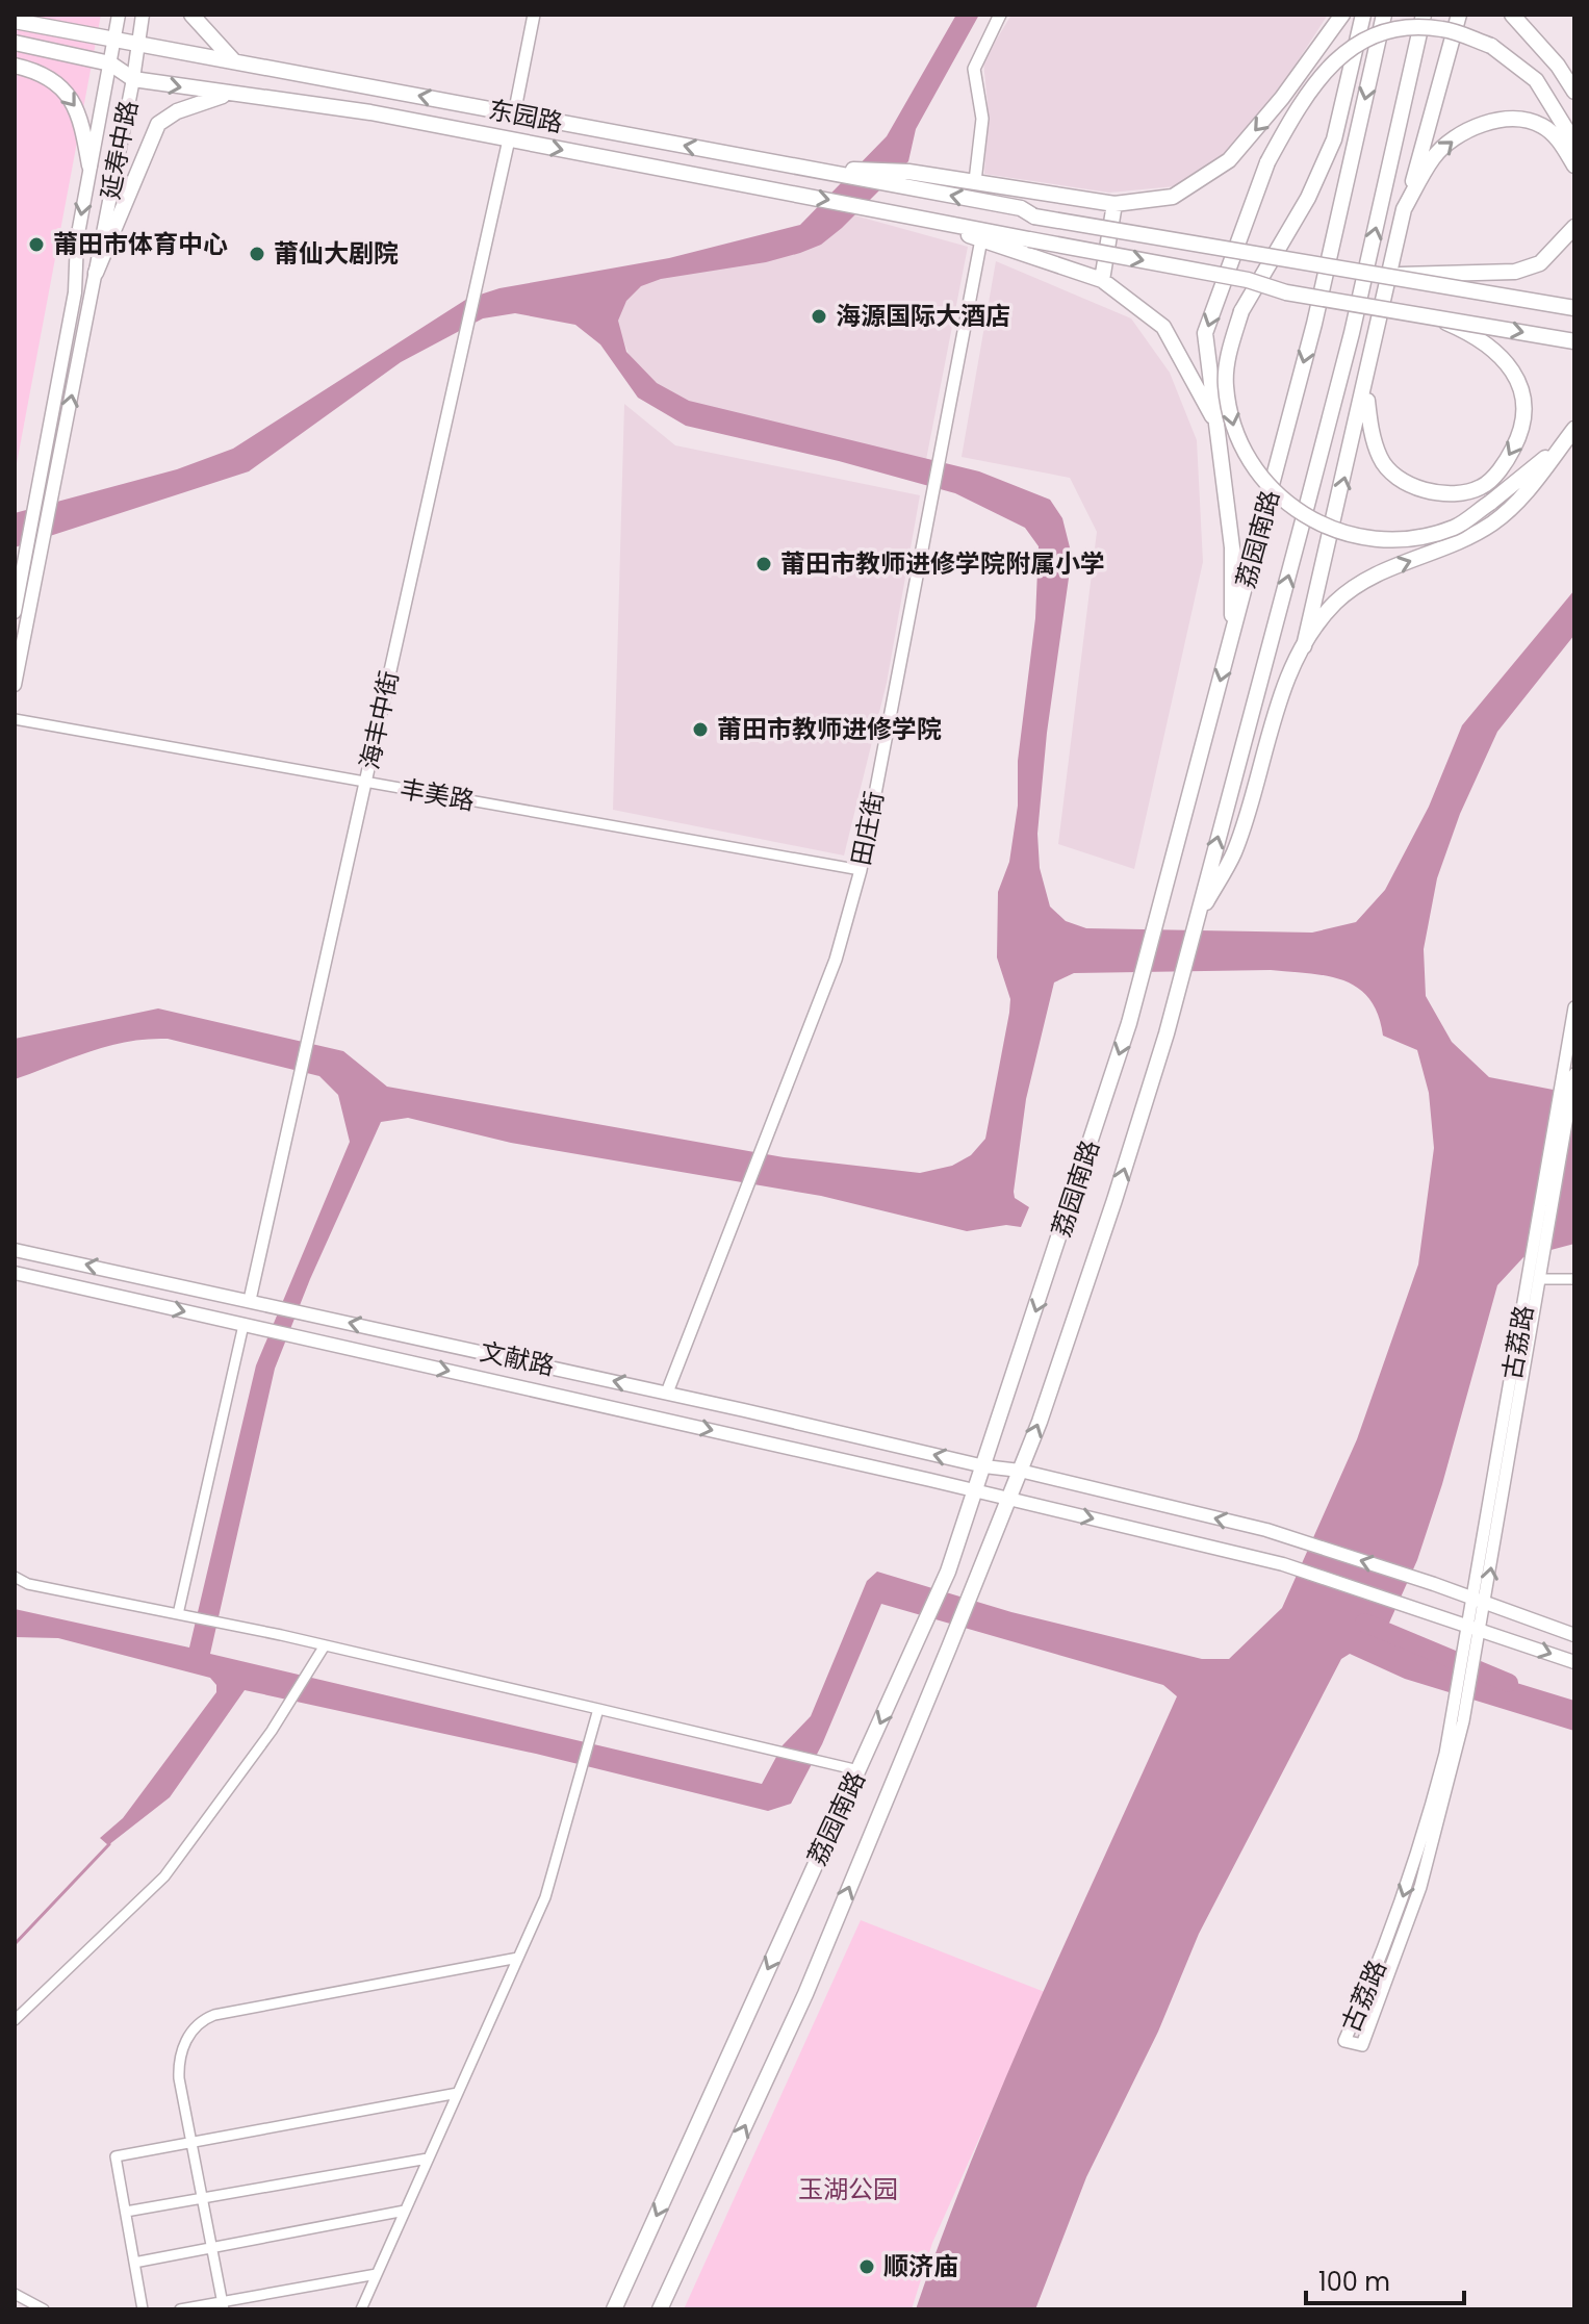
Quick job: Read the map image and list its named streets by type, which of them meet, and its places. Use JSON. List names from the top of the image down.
{
  "streets": {
    "main road": [
      "东园路",
      "延寿中路",
      "荔园南路",
      "文献路"
    ],
    "street": [
      "海丰中街",
      "丰美路",
      "田庄街",
      "古荔路"
    ]
  },
  "crossings": [
    ["东园路", "延寿中路"],
    ["东园路", "海丰中街"],
    ["荔园南路", "文献路"],
    ["海丰中街", "丰美路"],
    ["海丰中街", "文献路"],
    ["丰美路", "田庄街"],
    ["田庄街", "文献路"],
    ["古荔路", "文献路"]
  ],
  "parks": ["玉湖公园"],
  "places": [
    "莆田市体育中心",
    "莆仙大剧院",
    "海源国际大酒店",
    "莆田市教师进修学院附属小学",
    "莆田市教师进修学院",
    "顺济庙"
  ],
  "scale_bar": "100 m"
}
